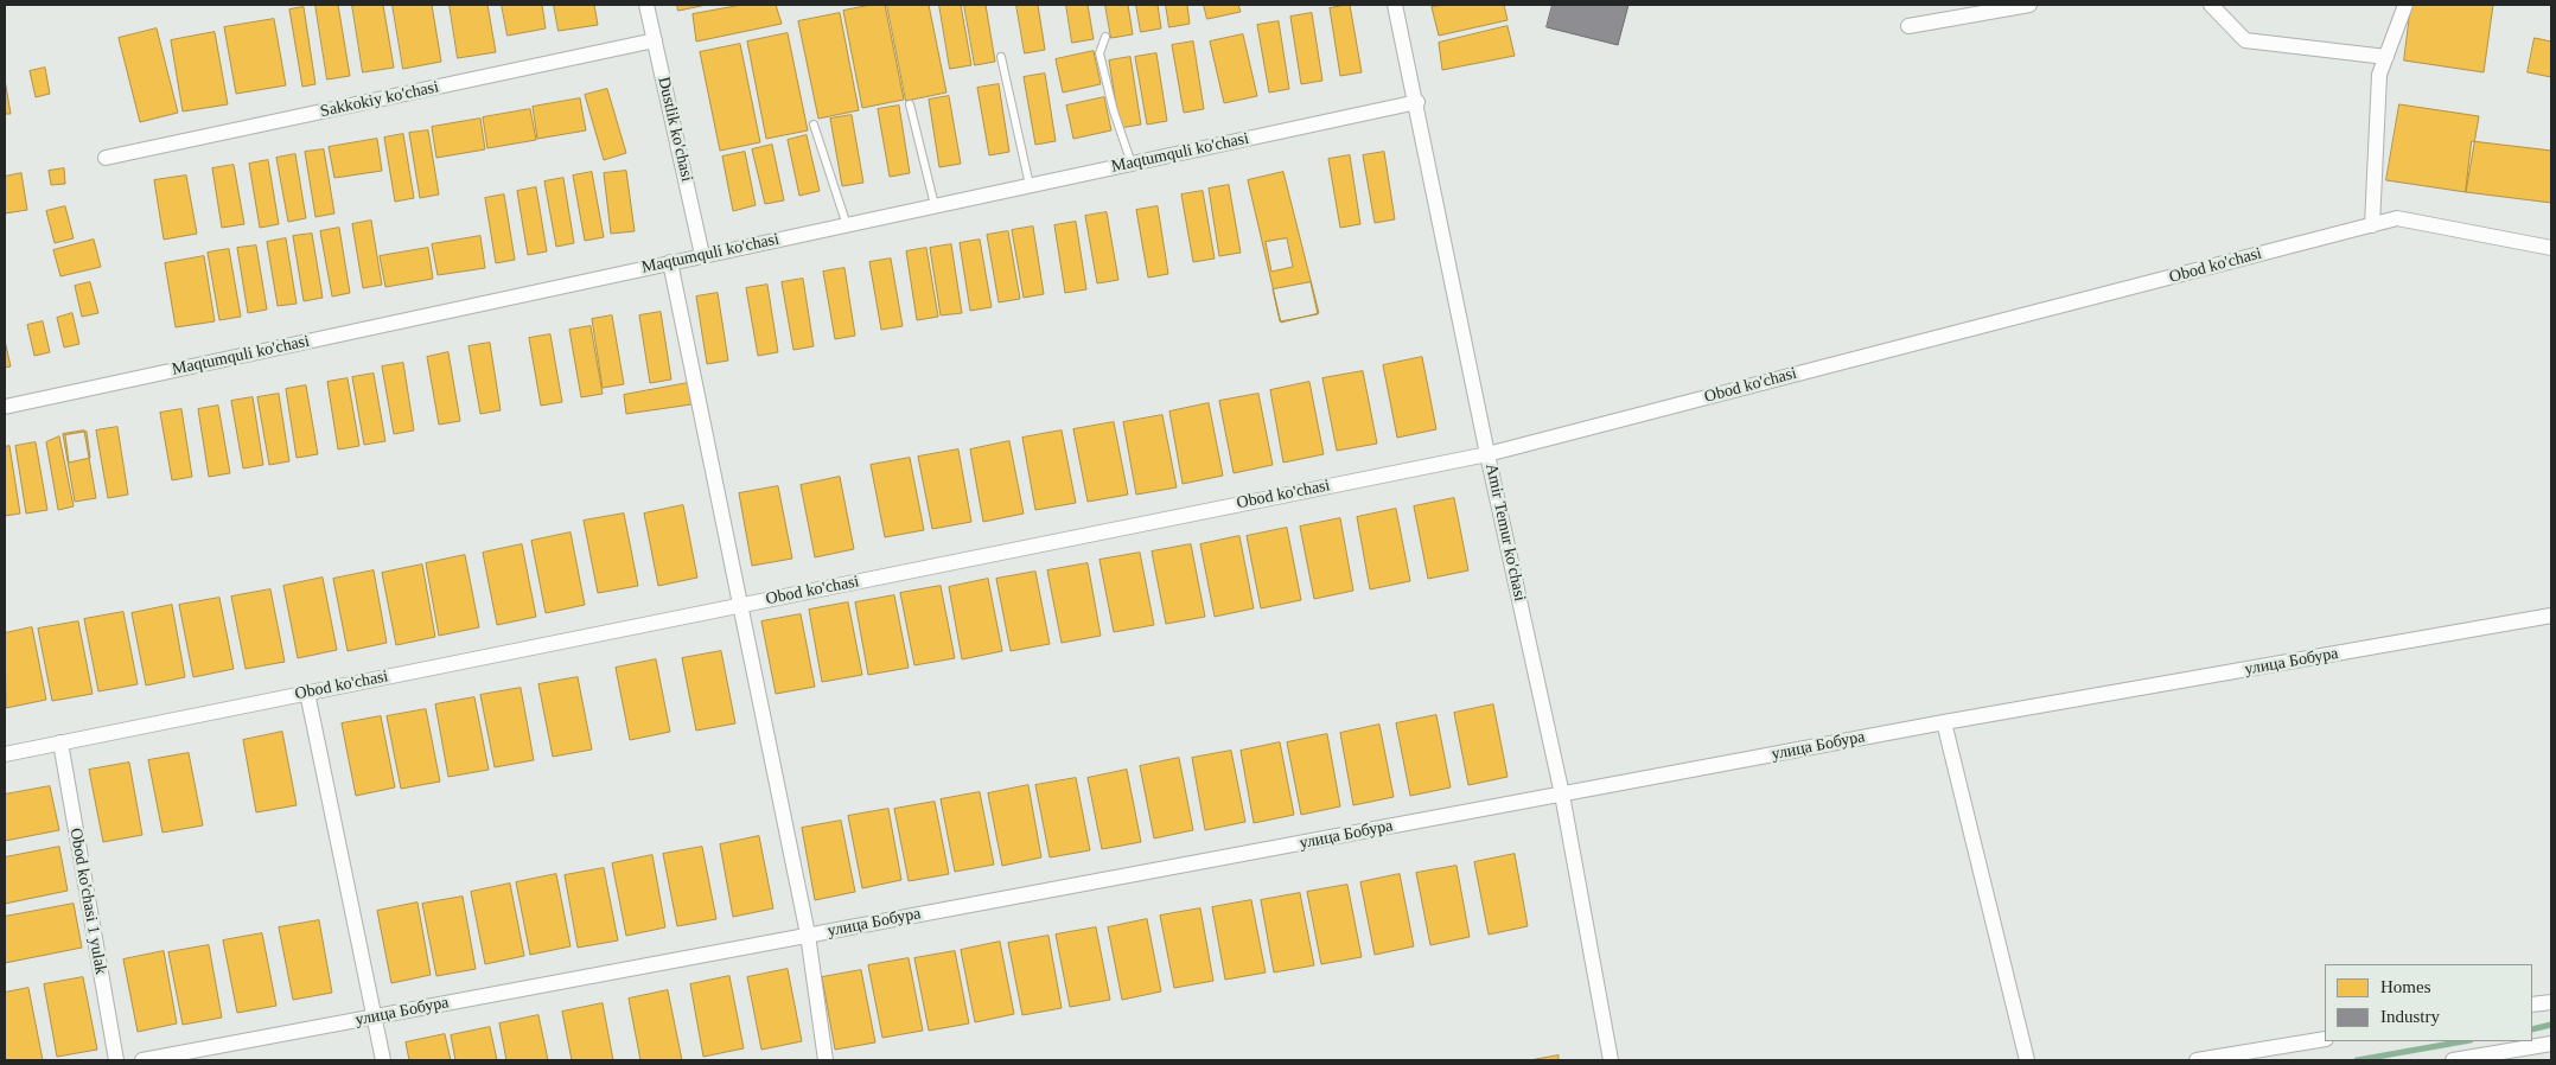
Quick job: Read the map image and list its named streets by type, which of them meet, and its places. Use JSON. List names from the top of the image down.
{
  "streets": {
    "street": [
      "Sakkokiy ko'chasi",
      "Dustlik ko'chasi",
      "Maqtumquli ko'chasi",
      "Obod ko'chasi",
      "Amir Temur ko'chasi",
      "улица Бобура",
      "Obod ko'chasi 1 yulak"
    ]
  },
  "crossings": [
    ["Sakkokiy ko'chasi", "Dustlik ko'chasi"],
    ["Dustlik ko'chasi", "Maqtumquli ko'chasi"],
    ["Maqtumquli ko'chasi", "Amir Temur ko'chasi"],
    ["Obod ko'chasi", "Amir Temur ko'chasi"],
    ["Obod ko'chasi", "Obod ko'chasi 1 yulak"],
    ["Amir Temur ko'chasi", "улица Бобура"]
  ],
  "legend": ["Homes", "Industry"]
}
